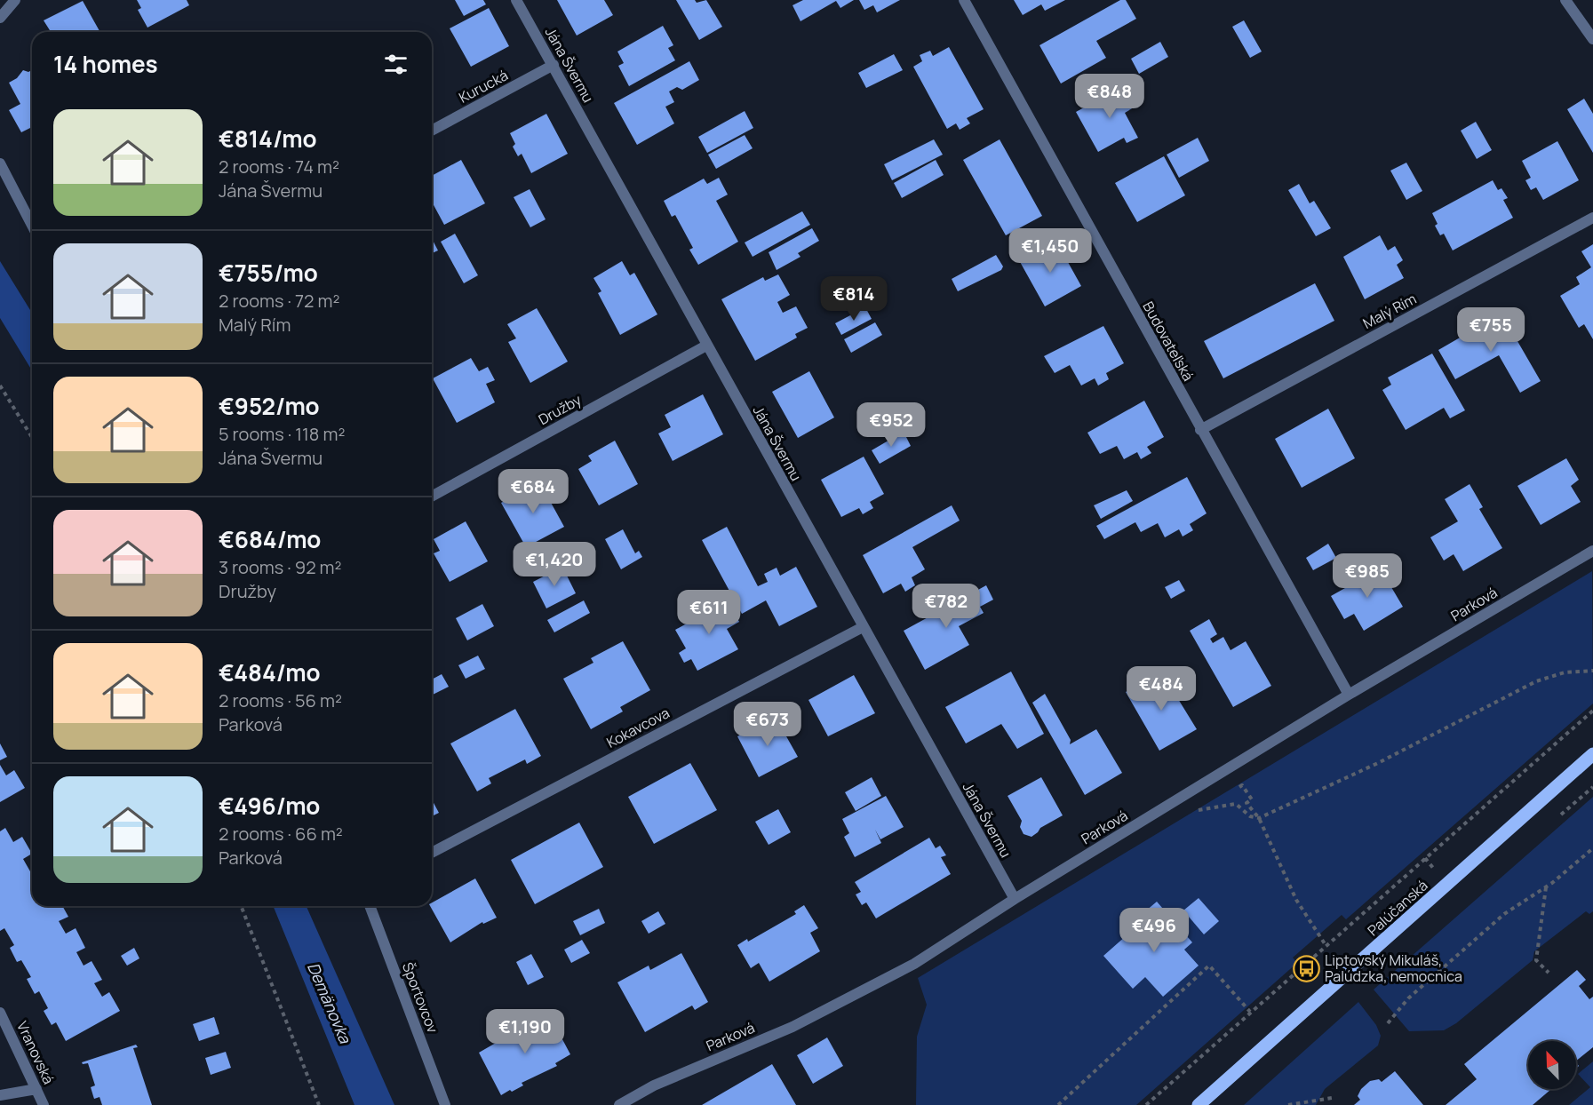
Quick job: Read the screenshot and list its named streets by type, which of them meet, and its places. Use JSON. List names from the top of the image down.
{
  "streets": {
    "main road": ["Palúčanská"],
    "street": [
      "Jána Švermu",
      "Kurucká",
      "Malý Rím",
      "Budovateľská",
      "Družby",
      "Parková",
      "Kokavcova",
      "Športovcov",
      "Vranovská"
    ]
  },
  "crossings": [
    ["Jána Švermu", "Kurucká"],
    ["Jána Švermu", "Družby"],
    ["Jána Švermu", "Parková"],
    ["Jána Švermu", "Kokavcova"],
    ["Malý Rím", "Budovateľská"],
    ["Budovateľská", "Parková"]
  ],
  "water": ["Demänovka"],
  "places": {
    "bus stop": ["Liptovský Mikuláš, Palúdzka, nemocnica"]
  },
  "north": "top left",
  "page": {
    "heading": "14 homes",
    "price": [
      "€848",
      "€1,450",
      "€814",
      "€755",
      "€952",
      "€684",
      "€1,420",
      "€985",
      "€782",
      "€611",
      "€484",
      "€673",
      "€496",
      "€1,190"
    ],
    "list": [
      {
        "name": "€814/mo",
        "note": "2 rooms · 74 m² · Jána Švermu"
      },
      {
        "name": "€755/mo",
        "note": "2 rooms · 72 m² · Malý Rím"
      },
      {
        "name": "€952/mo",
        "note": "5 rooms · 118 m² · Jána Švermu"
      },
      {
        "name": "€684/mo",
        "note": "3 rooms · 92 m² · Družby"
      },
      {
        "name": "€484/mo",
        "note": "2 rooms · 56 m² · Parková"
      },
      {
        "name": "€496/mo",
        "note": "2 rooms · 66 m² · Parková"
      }
    ]
  }
}
